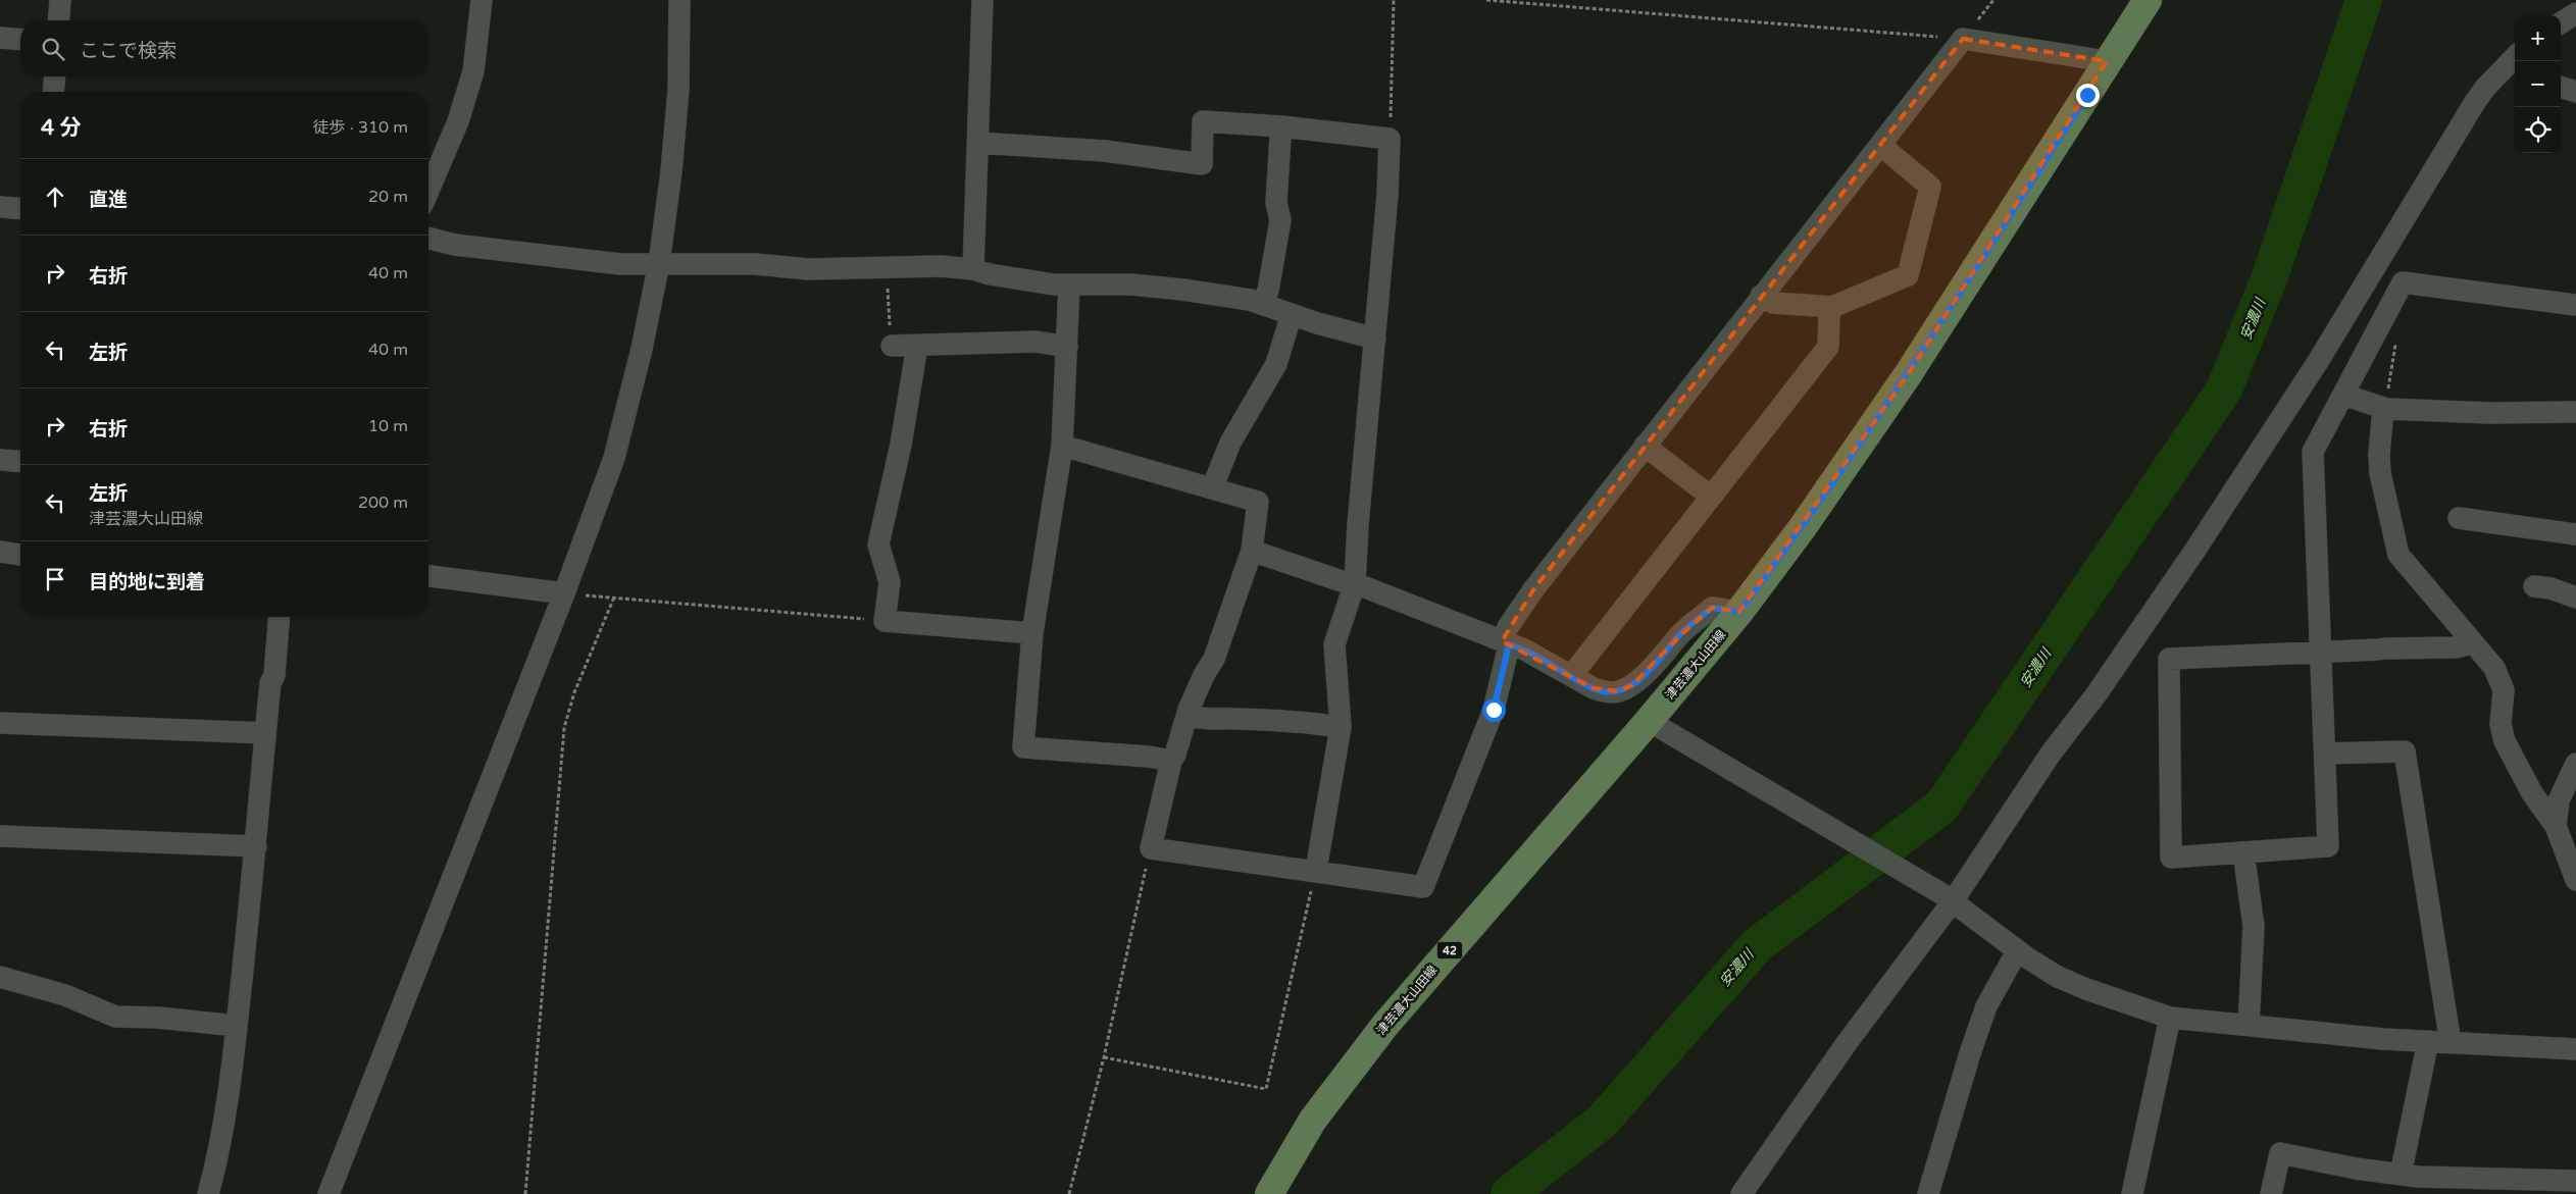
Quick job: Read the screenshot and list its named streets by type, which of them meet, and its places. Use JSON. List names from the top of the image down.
{
  "streets": {
    "main road": ["津芸濃大山田線", "42"]
  },
  "water": ["安濃川"],
  "page": {
    "map_buttons": ["+", "−"],
    "search": "ここで検索",
    "heading": ["4 分", "徒歩 · 310 m"],
    "list": [
      ["直進", "20 m"],
      ["右折", "40 m"],
      ["左折", "40 m"],
      ["右折", "10 m"],
      ["左折", "津芸濃大山田線", "200 m"],
      "目的地に到着"
    ]
  }
}
